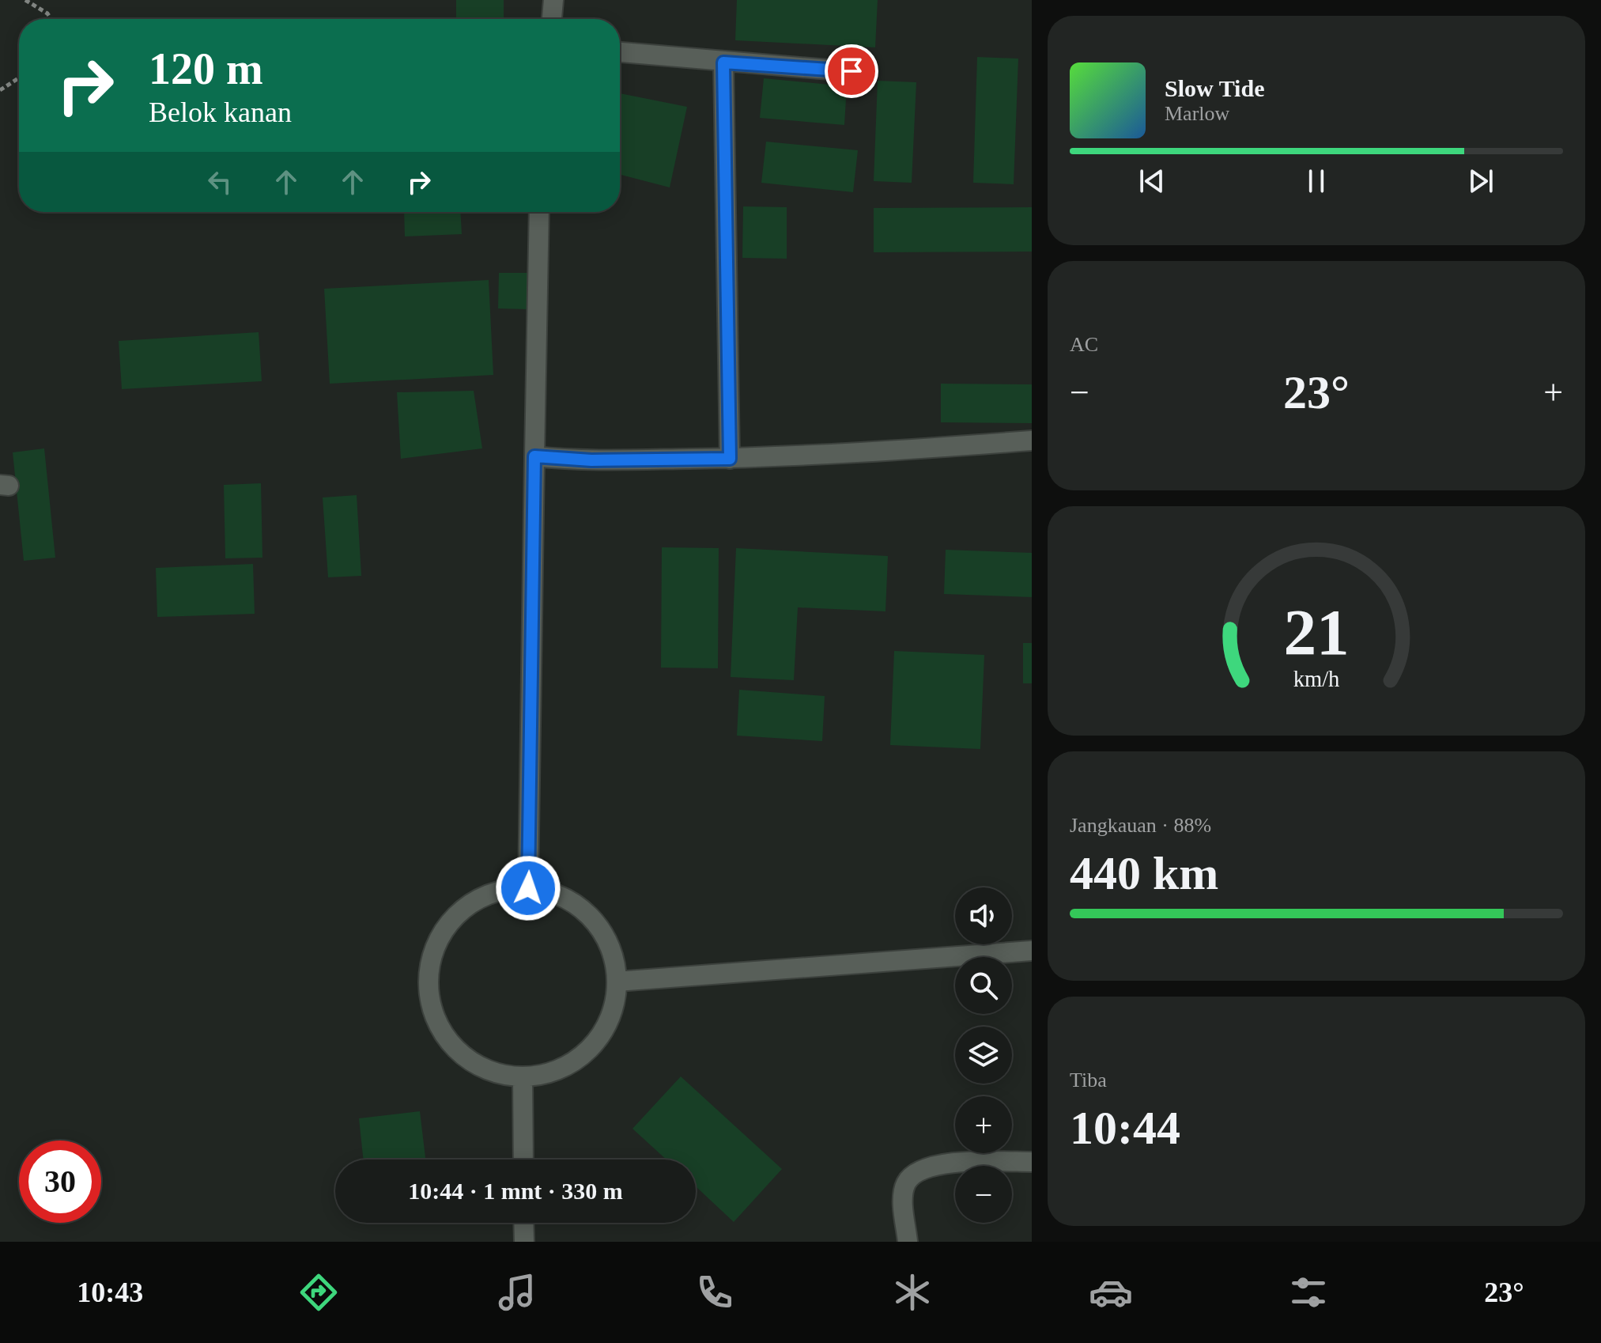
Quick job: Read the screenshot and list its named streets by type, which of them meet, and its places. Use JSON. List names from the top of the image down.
{
  "page": {
    "turn": ["120 m", "Belok kanan"],
    "song": ["Slow Tide", "Marlow"],
    "tile": [
      "AC",
      ["Jangkauan · 88%", "440 km"],
      ["Tiba", "10:44"]
    ],
    "heat": ["−", "23°", "+"],
    "map_buttons": ["+", "−"],
    "limit": "30",
    "trip": "10:44 · 1 mnt · 330 m",
    "tabs": ["10:43", "23°"],
    "gauge": ["21", "km/h"]
  }
}
